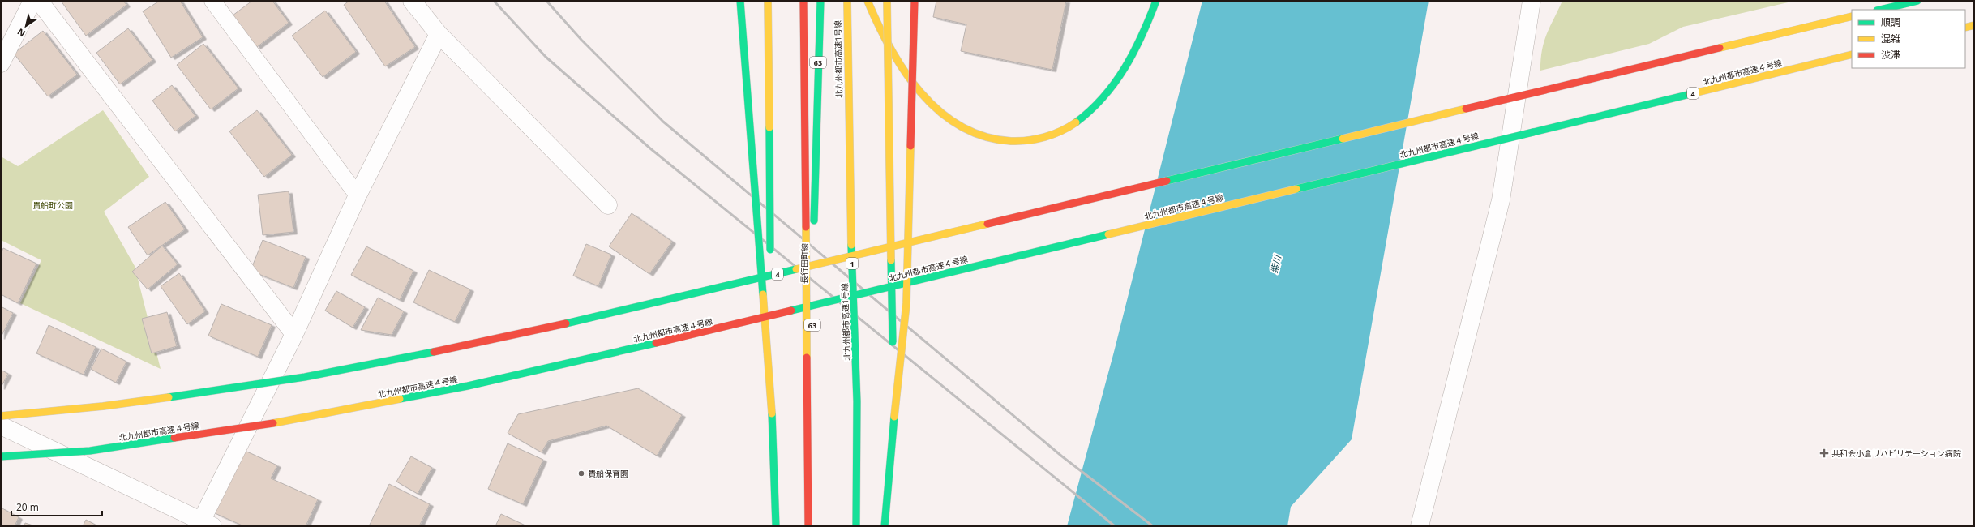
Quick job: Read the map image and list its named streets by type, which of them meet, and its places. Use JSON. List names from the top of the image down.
{
  "streets": {
    "main road": [
      "北九州都市高速1号線",
      "63",
      "北九州都市高速４号線",
      "4",
      "長行田町線",
      "1"
    ]
  },
  "water": ["紫川"],
  "parks": ["貴船町公園"],
  "places": {
    "health": ["共和会小倉リハビリテーション病院"],
    "other": ["貴船保育園"]
  },
  "legend": ["順調", "混雑", "渋滞"],
  "scale_bar": "20 m",
  "north": "bottom left"
}
